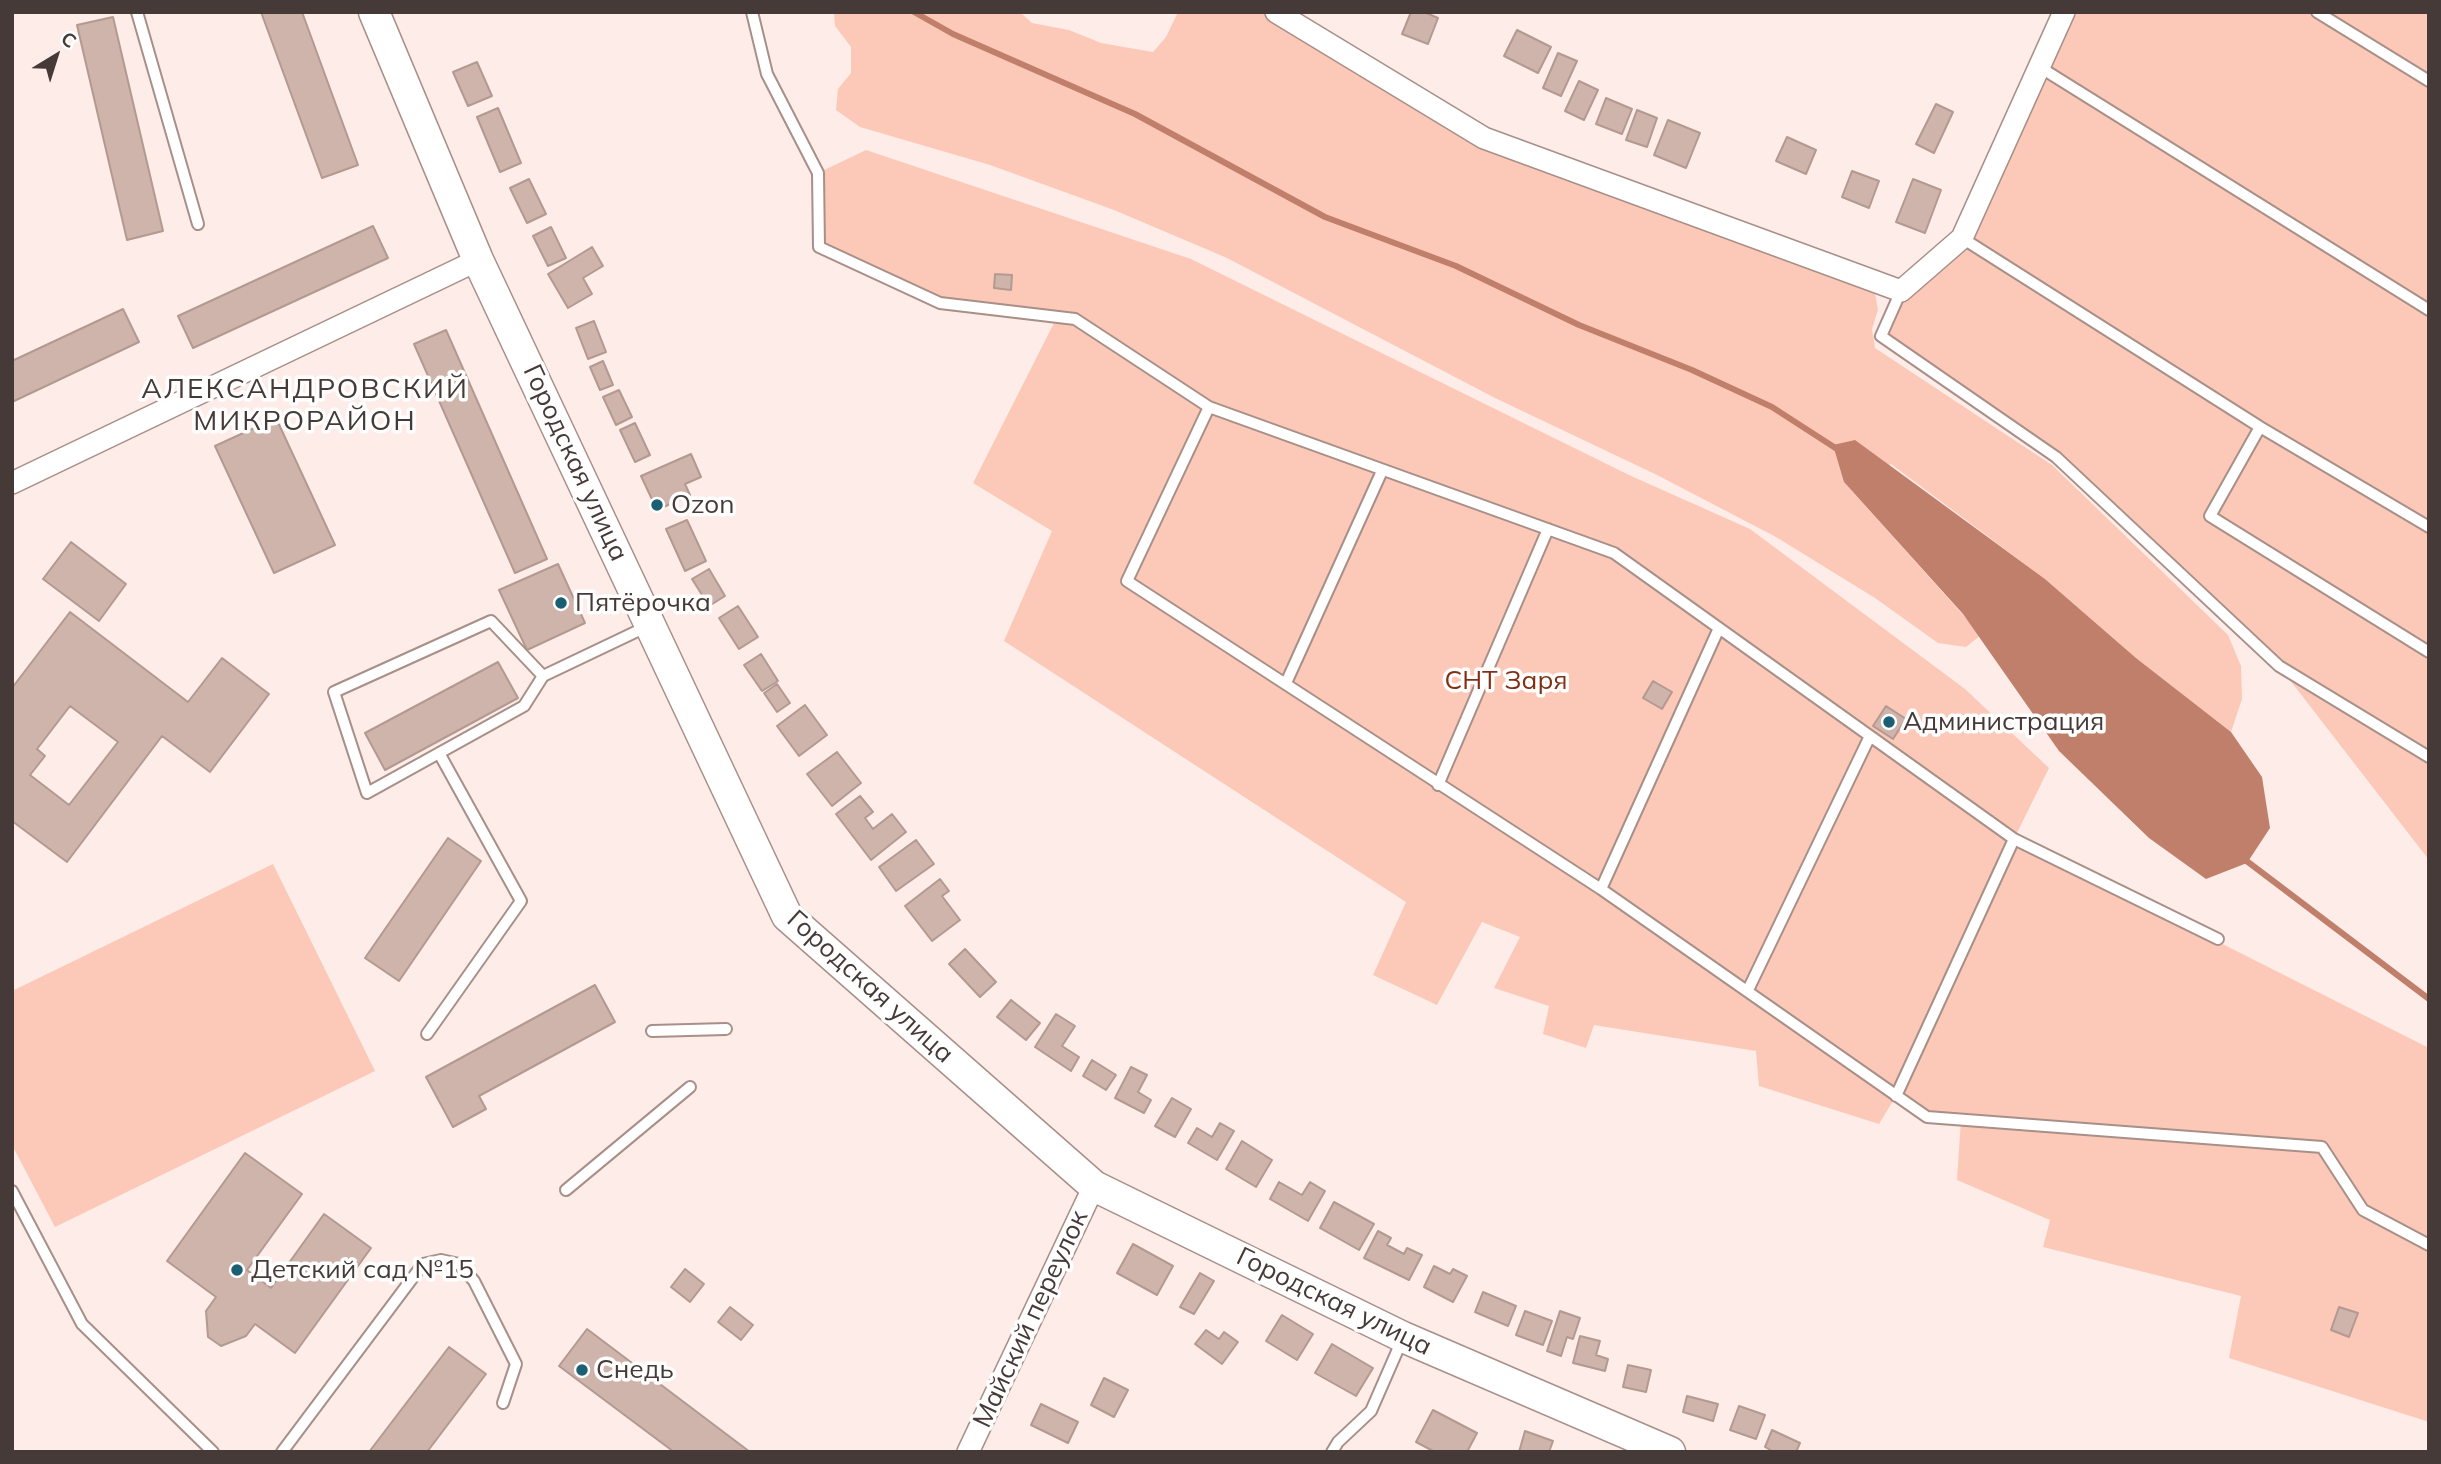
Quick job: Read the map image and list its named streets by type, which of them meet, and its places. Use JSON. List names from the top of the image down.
{
  "streets": {
    "street": ["Городская улица", "Майский переулок"]
  },
  "crossings": [
    ["Городская улица", "Майский переулок"]
  ],
  "districts": ["АЛЕКСАНДРОВСКИЙ МИКРОРАЙОН"],
  "parks": ["СНТ Заря"],
  "places": [
    "Ozon",
    "Пятёрочка",
    "Администрация",
    "Детский сад №15",
    "Снедь"
  ],
  "north": "top right"
}
